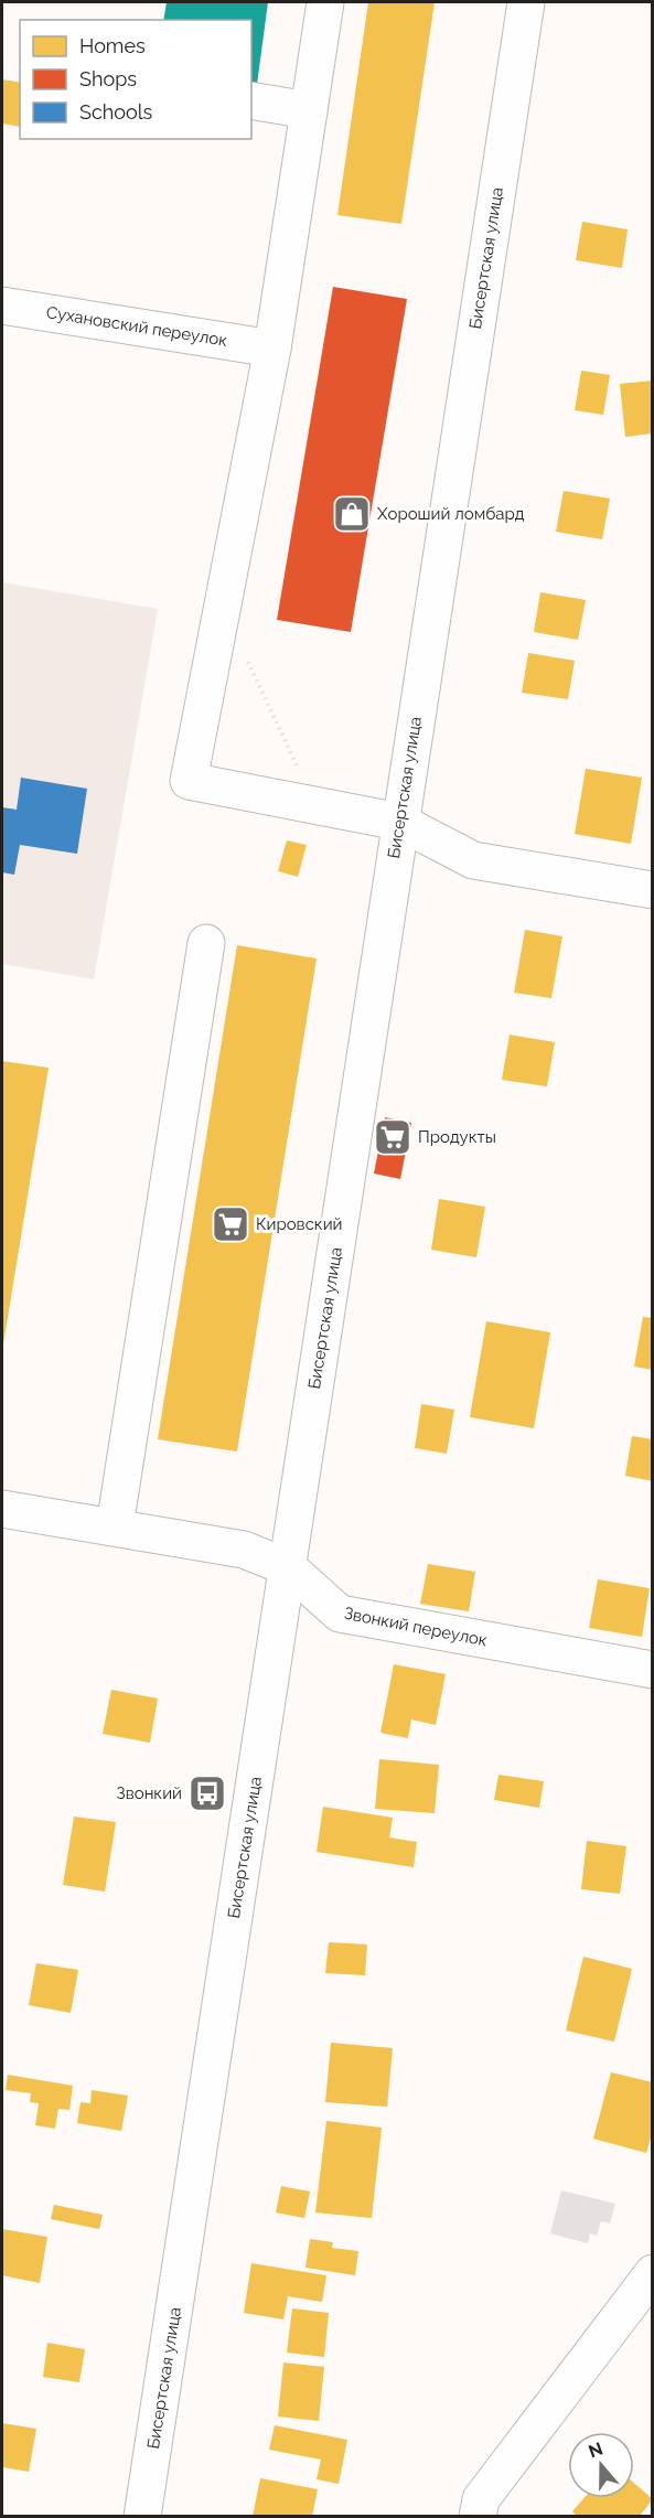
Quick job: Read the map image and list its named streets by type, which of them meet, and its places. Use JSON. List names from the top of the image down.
{
  "streets": {
    "main road": ["Бисертская улица", "Сухановский переулок", "Звонкий переулок"]
  },
  "crossings": [
    ["Бисертская улица", "Звонкий переулок"]
  ],
  "places": {
    "shop": ["Хороший ломбард"],
    "supermarket": ["Продукты", "Кировский"],
    "bus stop": ["Звонкий"]
  },
  "legend": ["Homes", "Shops", "Schools"],
  "north": "top"
}
